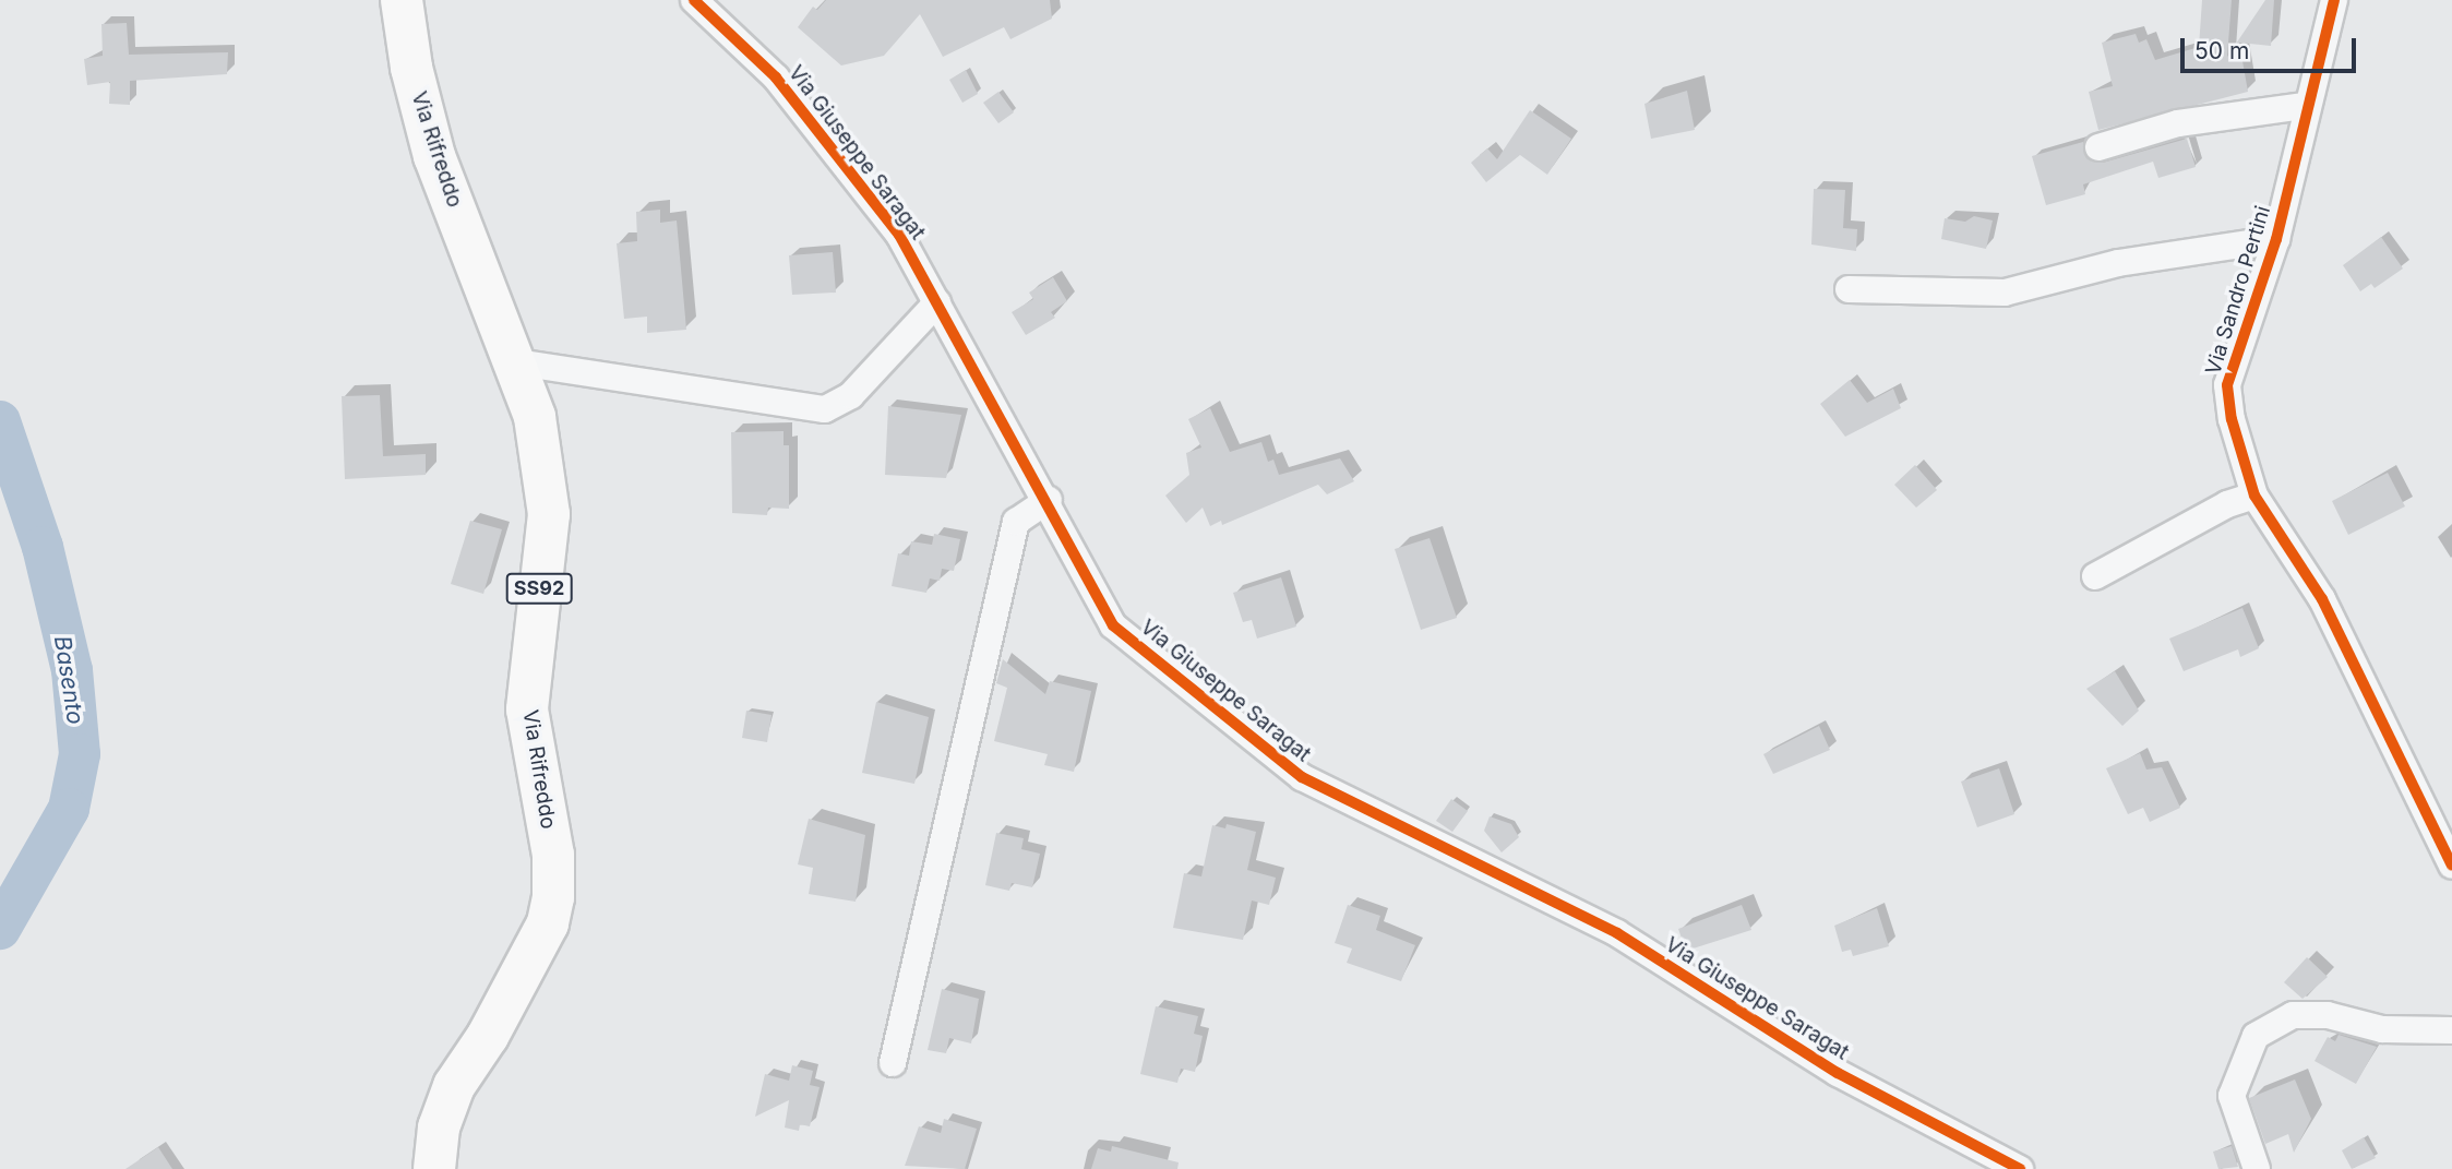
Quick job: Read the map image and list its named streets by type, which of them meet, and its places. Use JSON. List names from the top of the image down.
{
  "streets": {
    "main road": ["Via Rifreddo", "SS92"],
    "street": ["Via Giuseppe Saragat", "Via Sandro Pertini"]
  },
  "water": ["Basento"],
  "scale_bar": "50 m"
}
